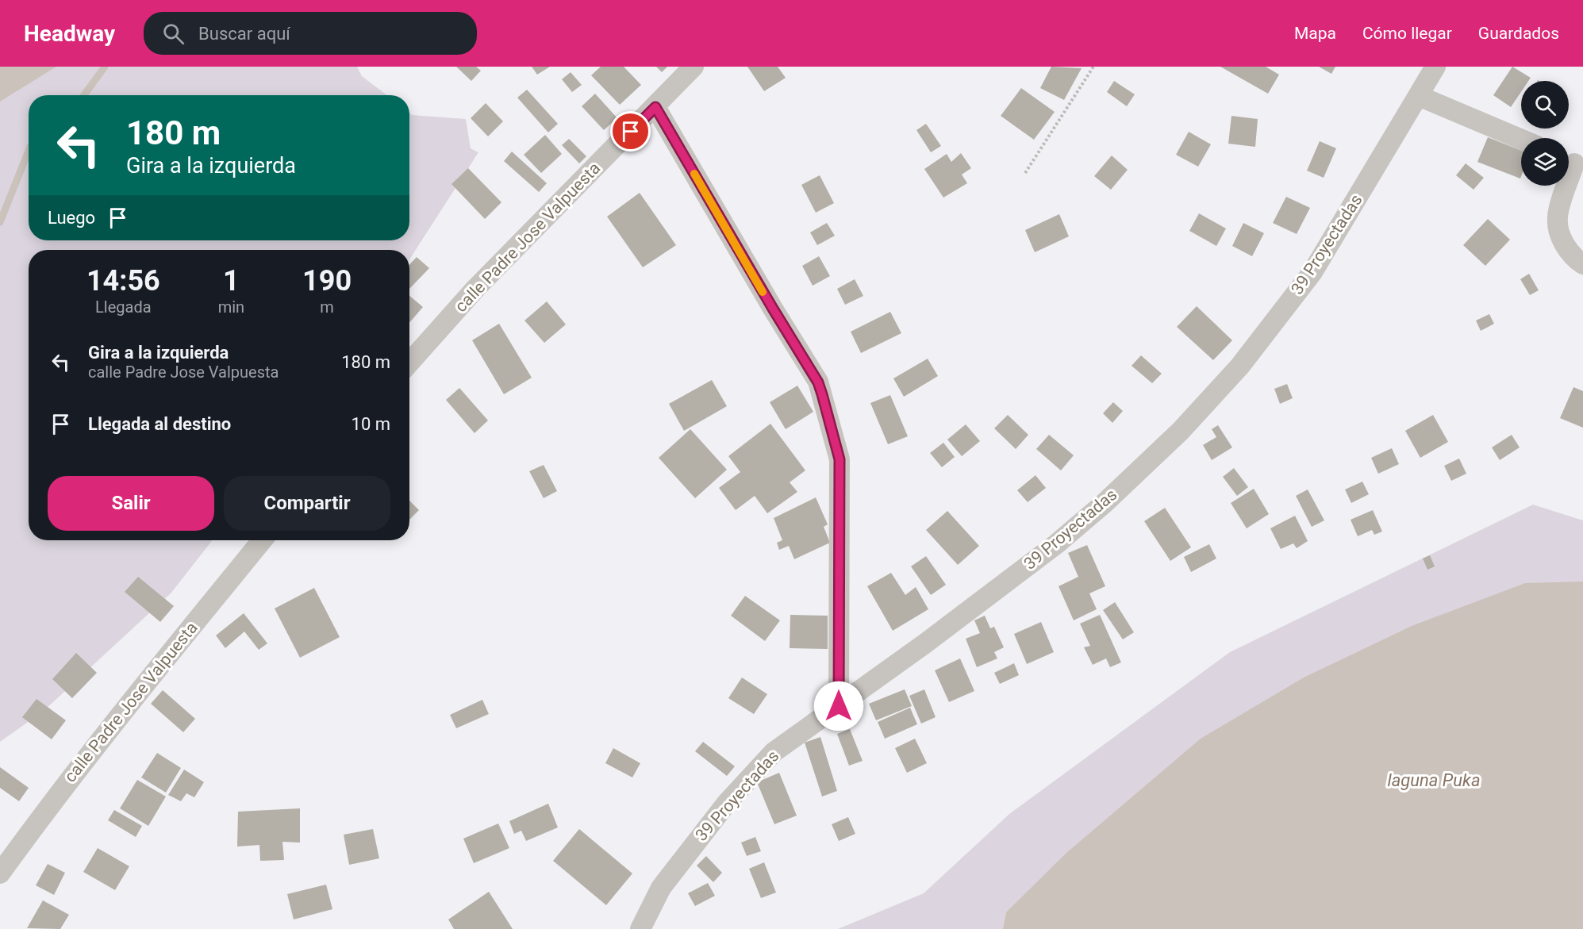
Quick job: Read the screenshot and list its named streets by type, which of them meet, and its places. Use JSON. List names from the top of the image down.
{
  "streets": {
    "street": ["calle Padre Jose Valpuesta", "39 Proyectadas"]
  },
  "water": ["laguna Puka"],
  "page": {
    "header": "Headway",
    "search": "Buscar aquí",
    "nav": ["Mapa", "Cómo llegar", "Guardados"],
    "turn": ["180 m", "Gira a la izquierda"],
    "then": "Luego",
    "eta": [
      "14:56",
      "Llegada",
      "1",
      "min",
      "190",
      "m"
    ],
    "list": [
      {
        "name": "Gira a la izquierda",
        "note": "calle Padre Jose Valpuesta",
        "value": "180 m"
      },
      {
        "name": "Llegada al destino",
        "value": "10 m"
      }
    ],
    "buttons": ["Salir", "Compartir"]
  }
}
